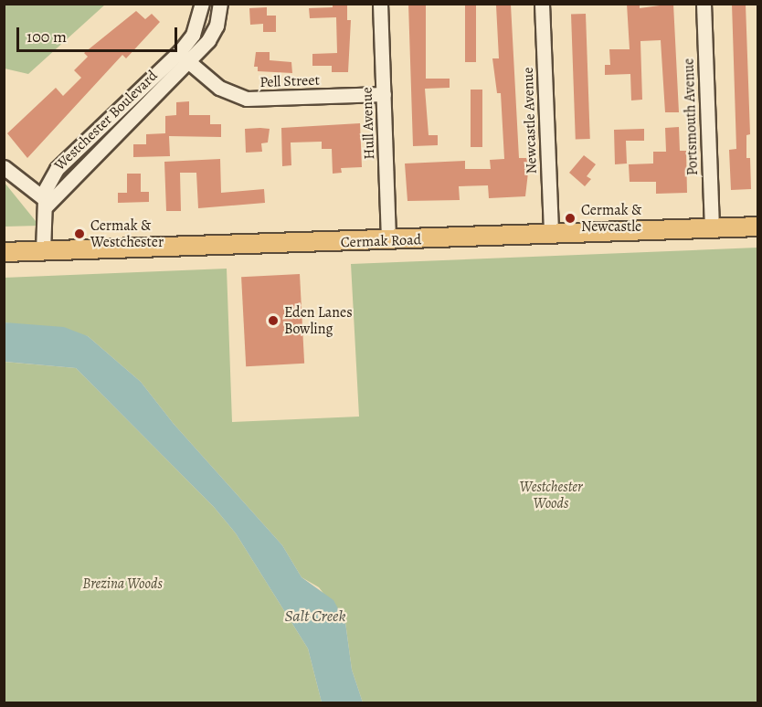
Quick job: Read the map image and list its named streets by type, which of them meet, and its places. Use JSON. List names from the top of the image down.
{
  "streets": {
    "main road": ["Cermak Road"],
    "street": [
      "Pell Street",
      "Portsmouth Avenue",
      "Westchester Boulevard",
      "Newcastle Avenue",
      "Hull Avenue"
    ]
  },
  "crossings": [
    ["Pell Street", "Westchester Boulevard"],
    ["Pell Street", "Hull Avenue"],
    ["Portsmouth Avenue", "Cermak Road"],
    ["Newcastle Avenue", "Cermak Road"],
    ["Hull Avenue", "Cermak Road"]
  ],
  "water": ["Salt Creek"],
  "parks": ["Westchester Woods", "Brezina Woods"],
  "places": ["Cermak & Newcastle", "Cermak & Westchester", "Eden Lanes Bowling"],
  "scale_bar": "100 m"
}
